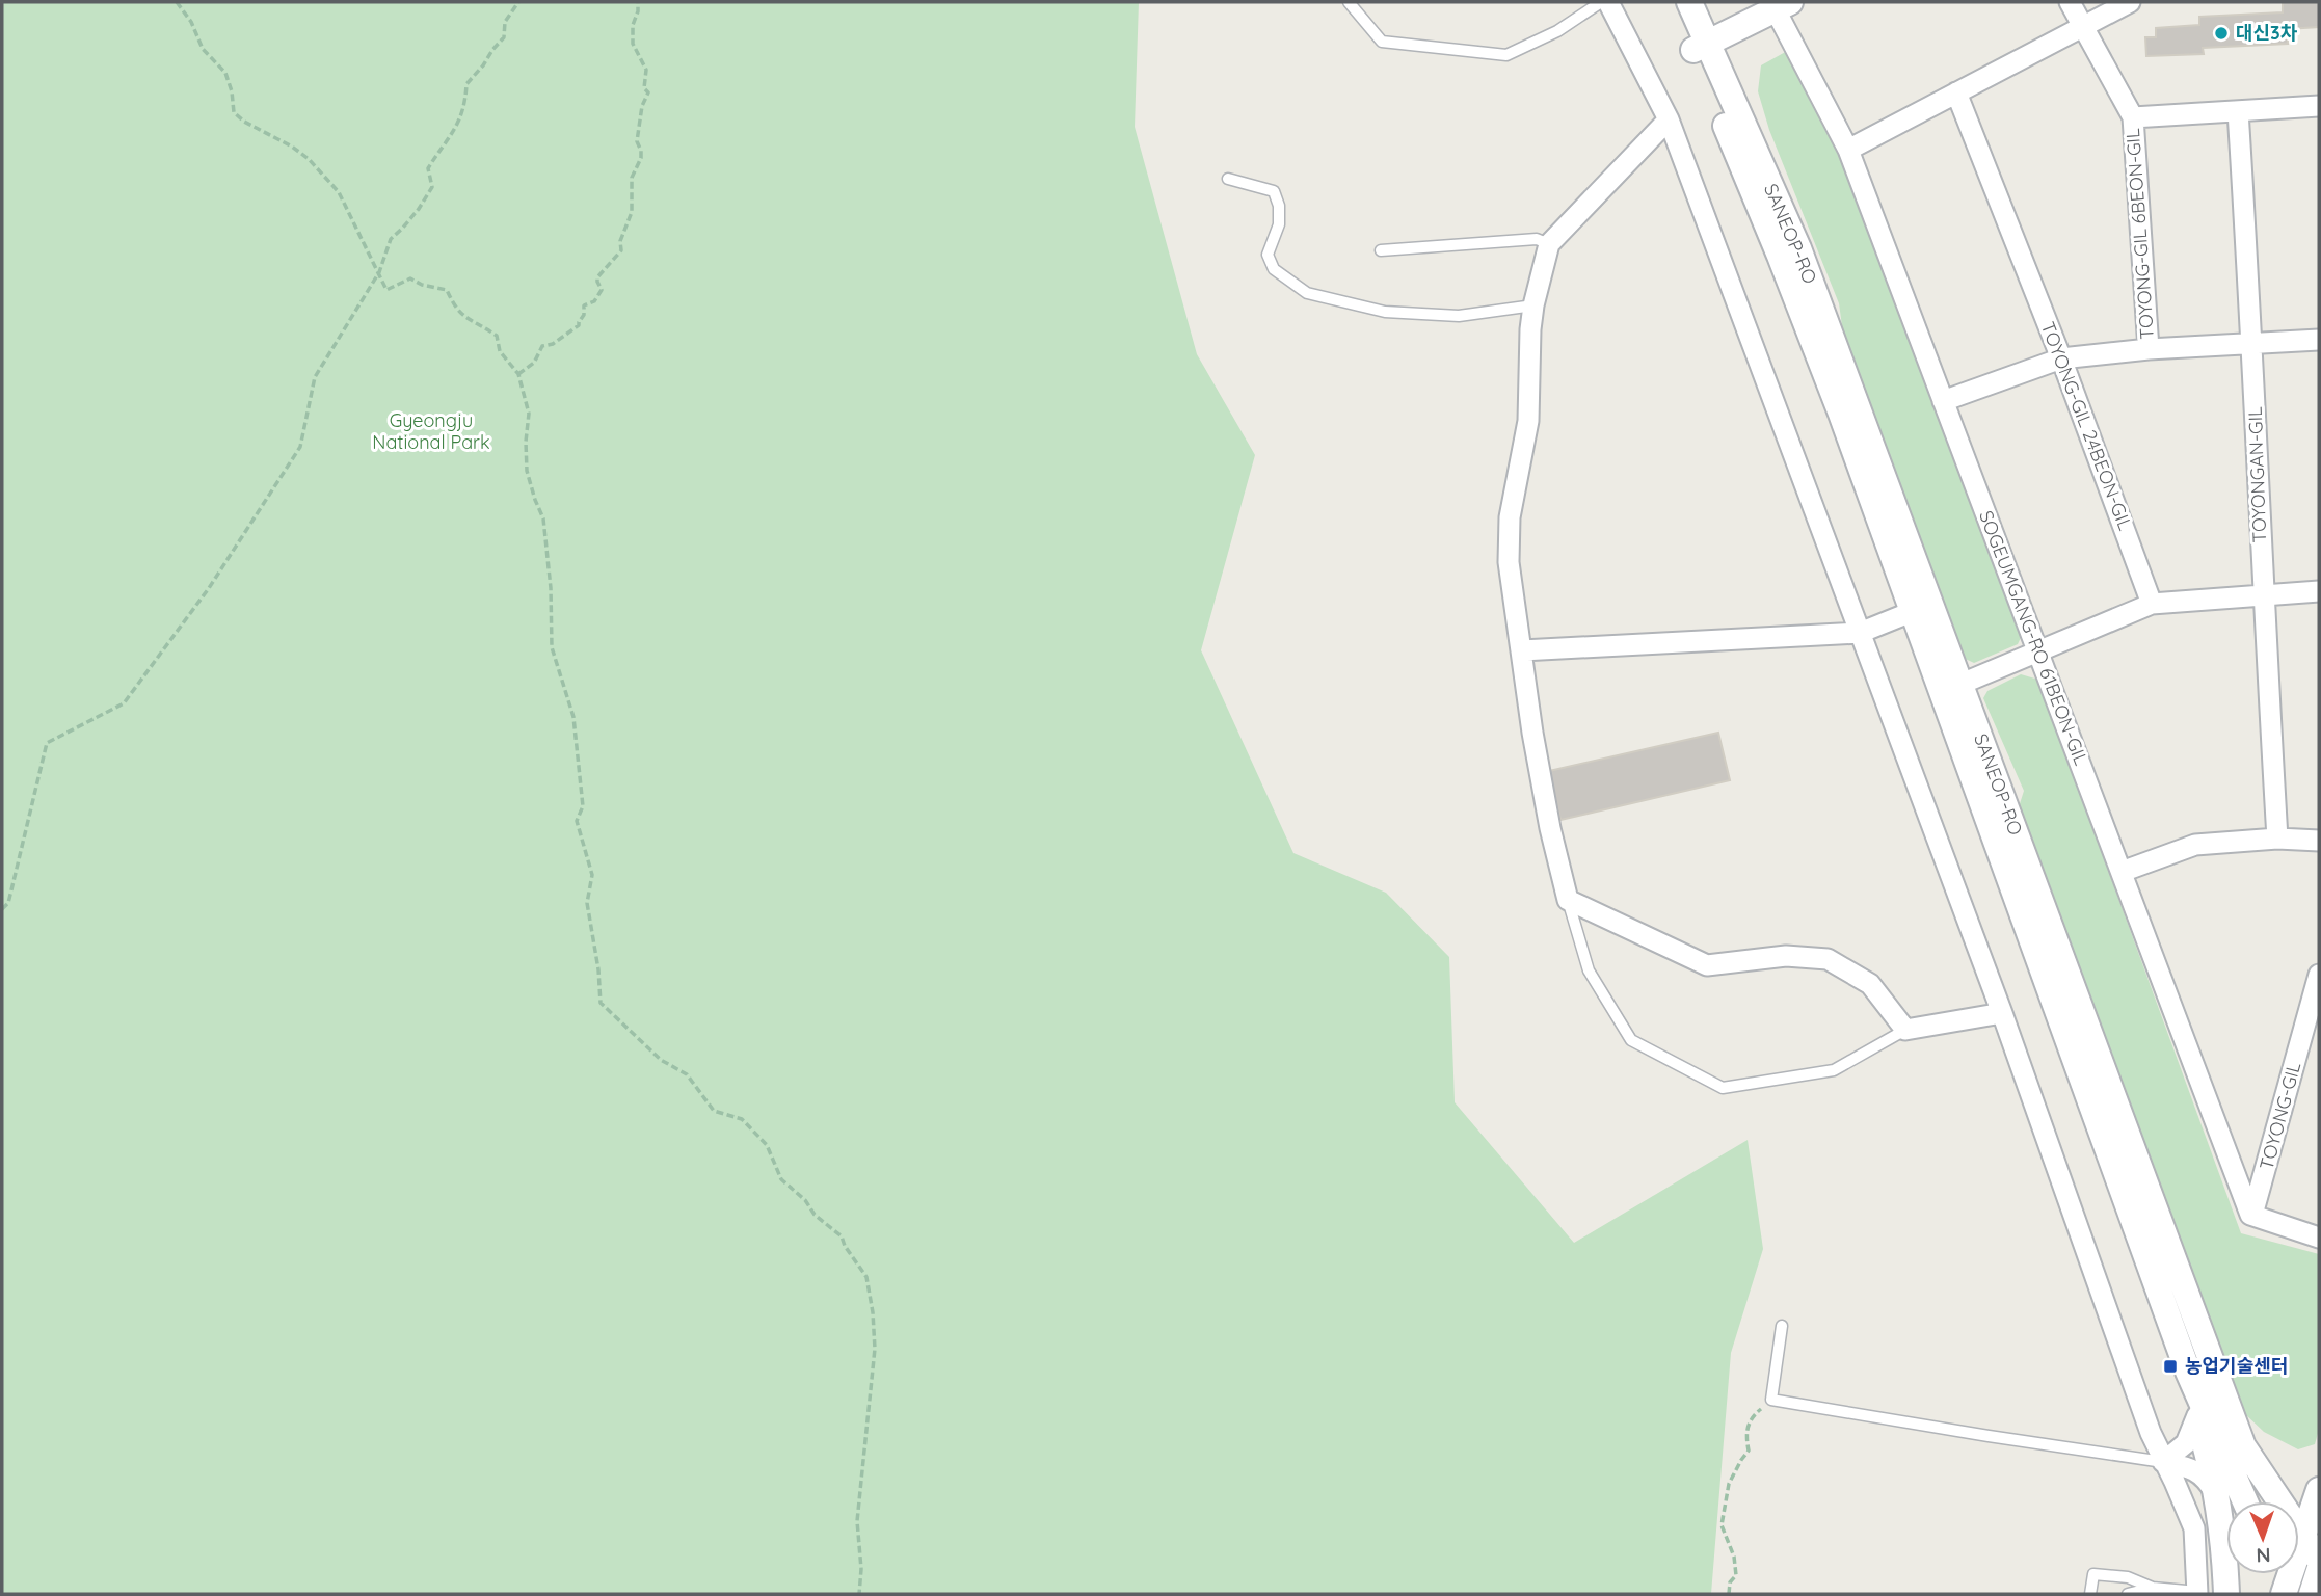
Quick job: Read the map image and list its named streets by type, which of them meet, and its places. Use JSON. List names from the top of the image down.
{
  "streets": {
    "street": [
      "SANEOP-RO",
      "TOYONG-GIL 6BEON-GIL",
      "TOYONG-GIL 24BEON-GIL",
      "TOYONGAN-GIL",
      "SOGEUMGANG-RO 61BEON-GIL",
      "TOYONG-GIL"
    ]
  },
  "crossings": [
    ["TOYONG-GIL 6BEON-GIL", "TOYONGAN-GIL"],
    ["SOGEUMGANG-RO 61BEON-GIL", "TOYONG-GIL"]
  ],
  "parks": ["Gyeongju National Park"],
  "places": {
    "other": ["대신3차"],
    "transit": ["농업기술센터"]
  },
  "north": "bottom"
}
